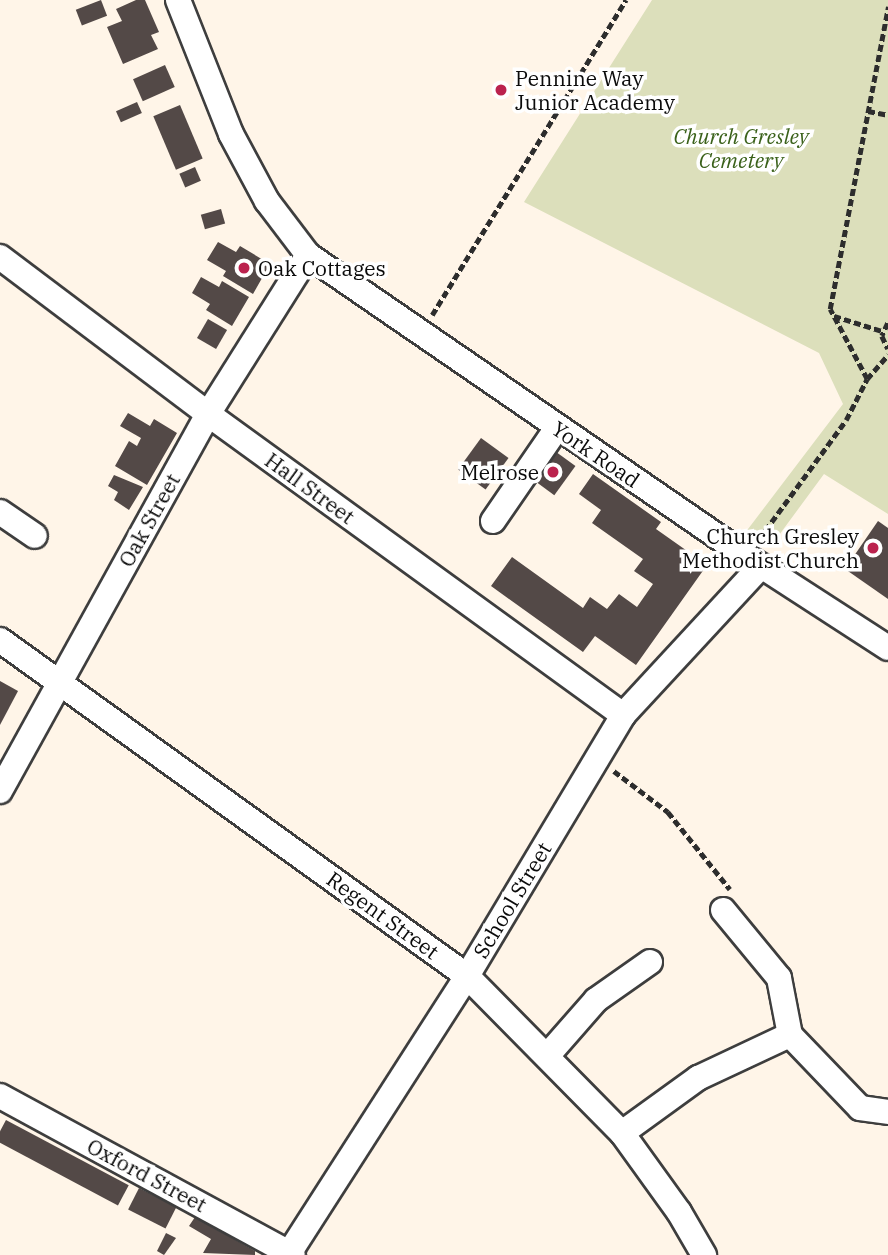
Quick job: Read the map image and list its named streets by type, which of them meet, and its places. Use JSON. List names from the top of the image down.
{
  "streets": {
    "street": [
      "York Road",
      "Hall Street",
      "Oak Street",
      "School Street",
      "Regent Street",
      "Oxford Street"
    ]
  },
  "crossings": [
    ["York Road", "Oak Street"],
    ["York Road", "School Street"],
    ["Hall Street", "Oak Street"],
    ["Hall Street", "School Street"],
    ["Oak Street", "Regent Street"],
    ["School Street", "Regent Street"],
    ["School Street", "Oxford Street"]
  ],
  "parks": ["Church Gresley Cemetery"],
  "places": [
    "Pennine Way Junior Academy",
    "Oak Cottages",
    "Melrose",
    "Church Gresley Methodist Church"
  ]
}
